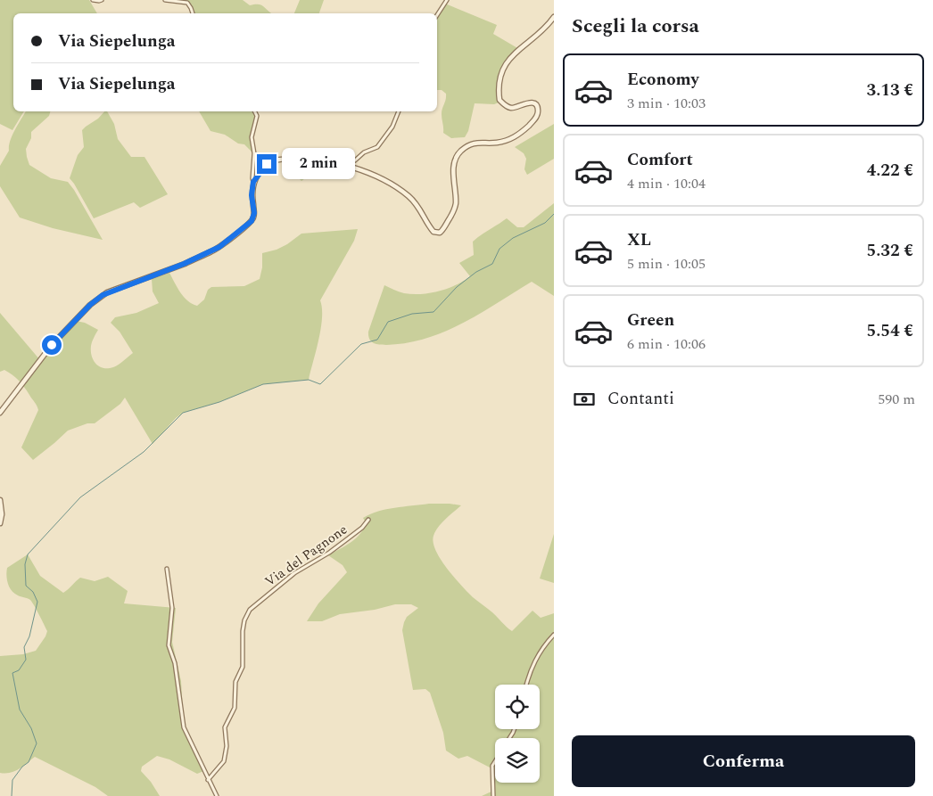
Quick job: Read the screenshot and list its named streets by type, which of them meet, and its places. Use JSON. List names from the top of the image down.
{
  "streets": {
    "street": ["Via del Pagnone"]
  },
  "page": {
    "heading": "Scegli la corsa",
    "banner": ["Via Siepelunga", "Via Siepelunga"],
    "list": [
      {
        "name": "Economy",
        "note": "3 min · 10:03",
        "value": "3.13 €"
      },
      {
        "name": "Comfort",
        "note": "4 min · 10:04",
        "value": "4.22 €"
      },
      {
        "name": "XL",
        "note": "5 min · 10:05",
        "value": "5.32 €"
      },
      {
        "name": "Green",
        "note": "6 min · 10:06",
        "value": "5.54 €"
      }
    ],
    "bubble": "2 min",
    "pay": ["Contanti", "590 m"],
    "buttons": "Conferma"
  }
}
